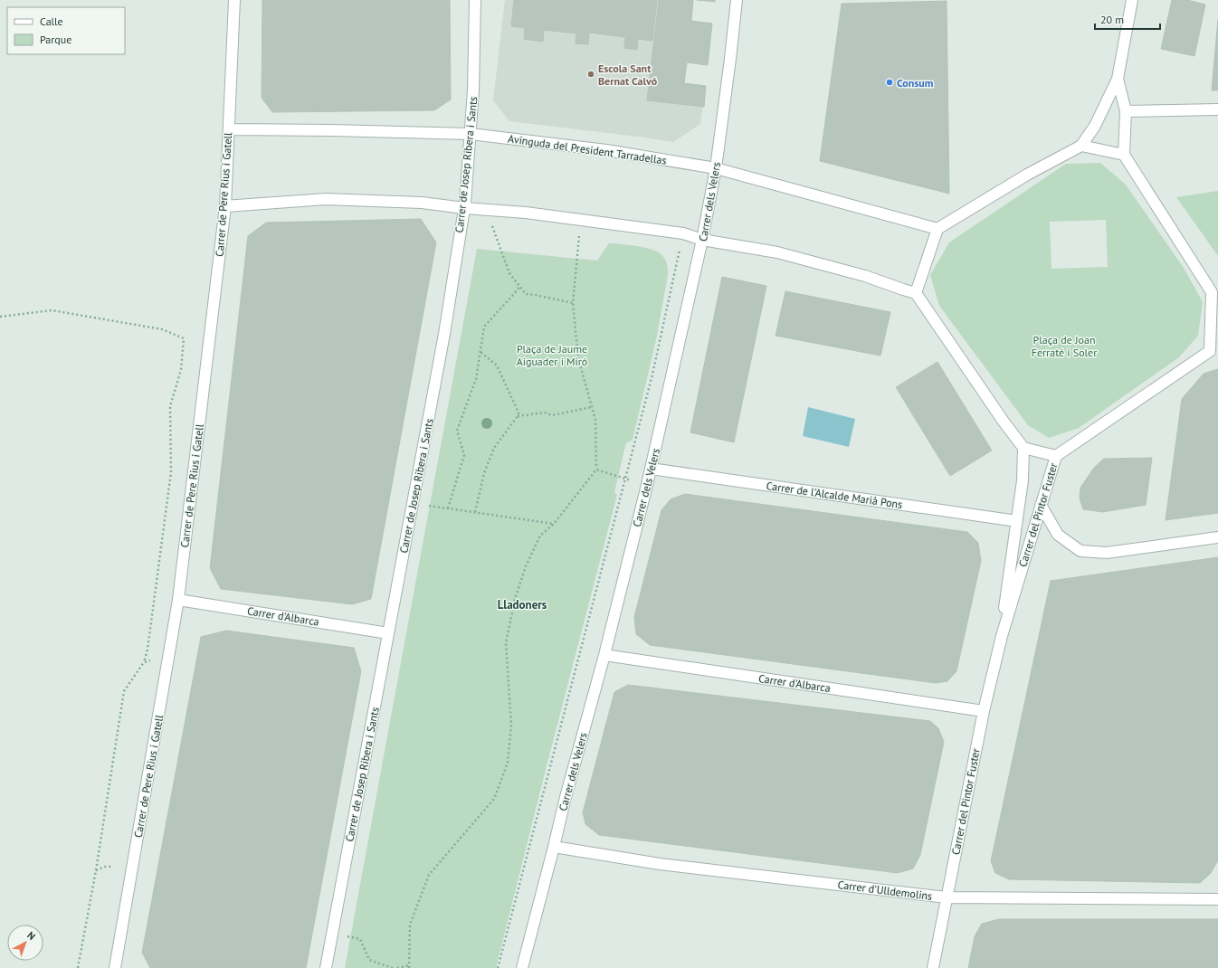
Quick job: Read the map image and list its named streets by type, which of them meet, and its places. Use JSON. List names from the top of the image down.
{
  "streets": {
    "street": [
      "Avinguda del President Tarradellas",
      "Carrer de Josep Ribera i Sants",
      "Carrer de Pere Rius i Gatell",
      "Carrer dels Velers",
      "Carrer de l'Alcalde Marià Pons",
      "Carrer del Pintor Fuster",
      "Carrer d'Albarca",
      "Carrer d'Ulldemolins"
    ]
  },
  "crossings": [
    ["Avinguda del President Tarradellas", "Carrer de Josep Ribera i Sants"],
    ["Avinguda del President Tarradellas", "Carrer de Pere Rius i Gatell"],
    ["Avinguda del President Tarradellas", "Carrer dels Velers"],
    ["Carrer de Josep Ribera i Sants", "Carrer d'Albarca"],
    ["Carrer de Pere Rius i Gatell", "Carrer d'Albarca"],
    ["Carrer dels Velers", "Carrer de l'Alcalde Marià Pons"],
    ["Carrer dels Velers", "Carrer d'Albarca"],
    ["Carrer dels Velers", "Carrer d'Ulldemolins"],
    ["Carrer de l'Alcalde Marià Pons", "Carrer del Pintor Fuster"],
    ["Carrer del Pintor Fuster", "Carrer d'Albarca"],
    ["Carrer del Pintor Fuster", "Carrer d'Ulldemolins"]
  ],
  "districts": ["Lladoners"],
  "parks": ["Plaça de Joan Ferraté i Soler", "Plaça de Jaume Aiguader i Miró"],
  "places": ["Escola Sant Bernat Calvó", "Consum"],
  "legend": ["Calle", "Parque"],
  "scale_bar": "20 m",
  "north": "top right"
}
